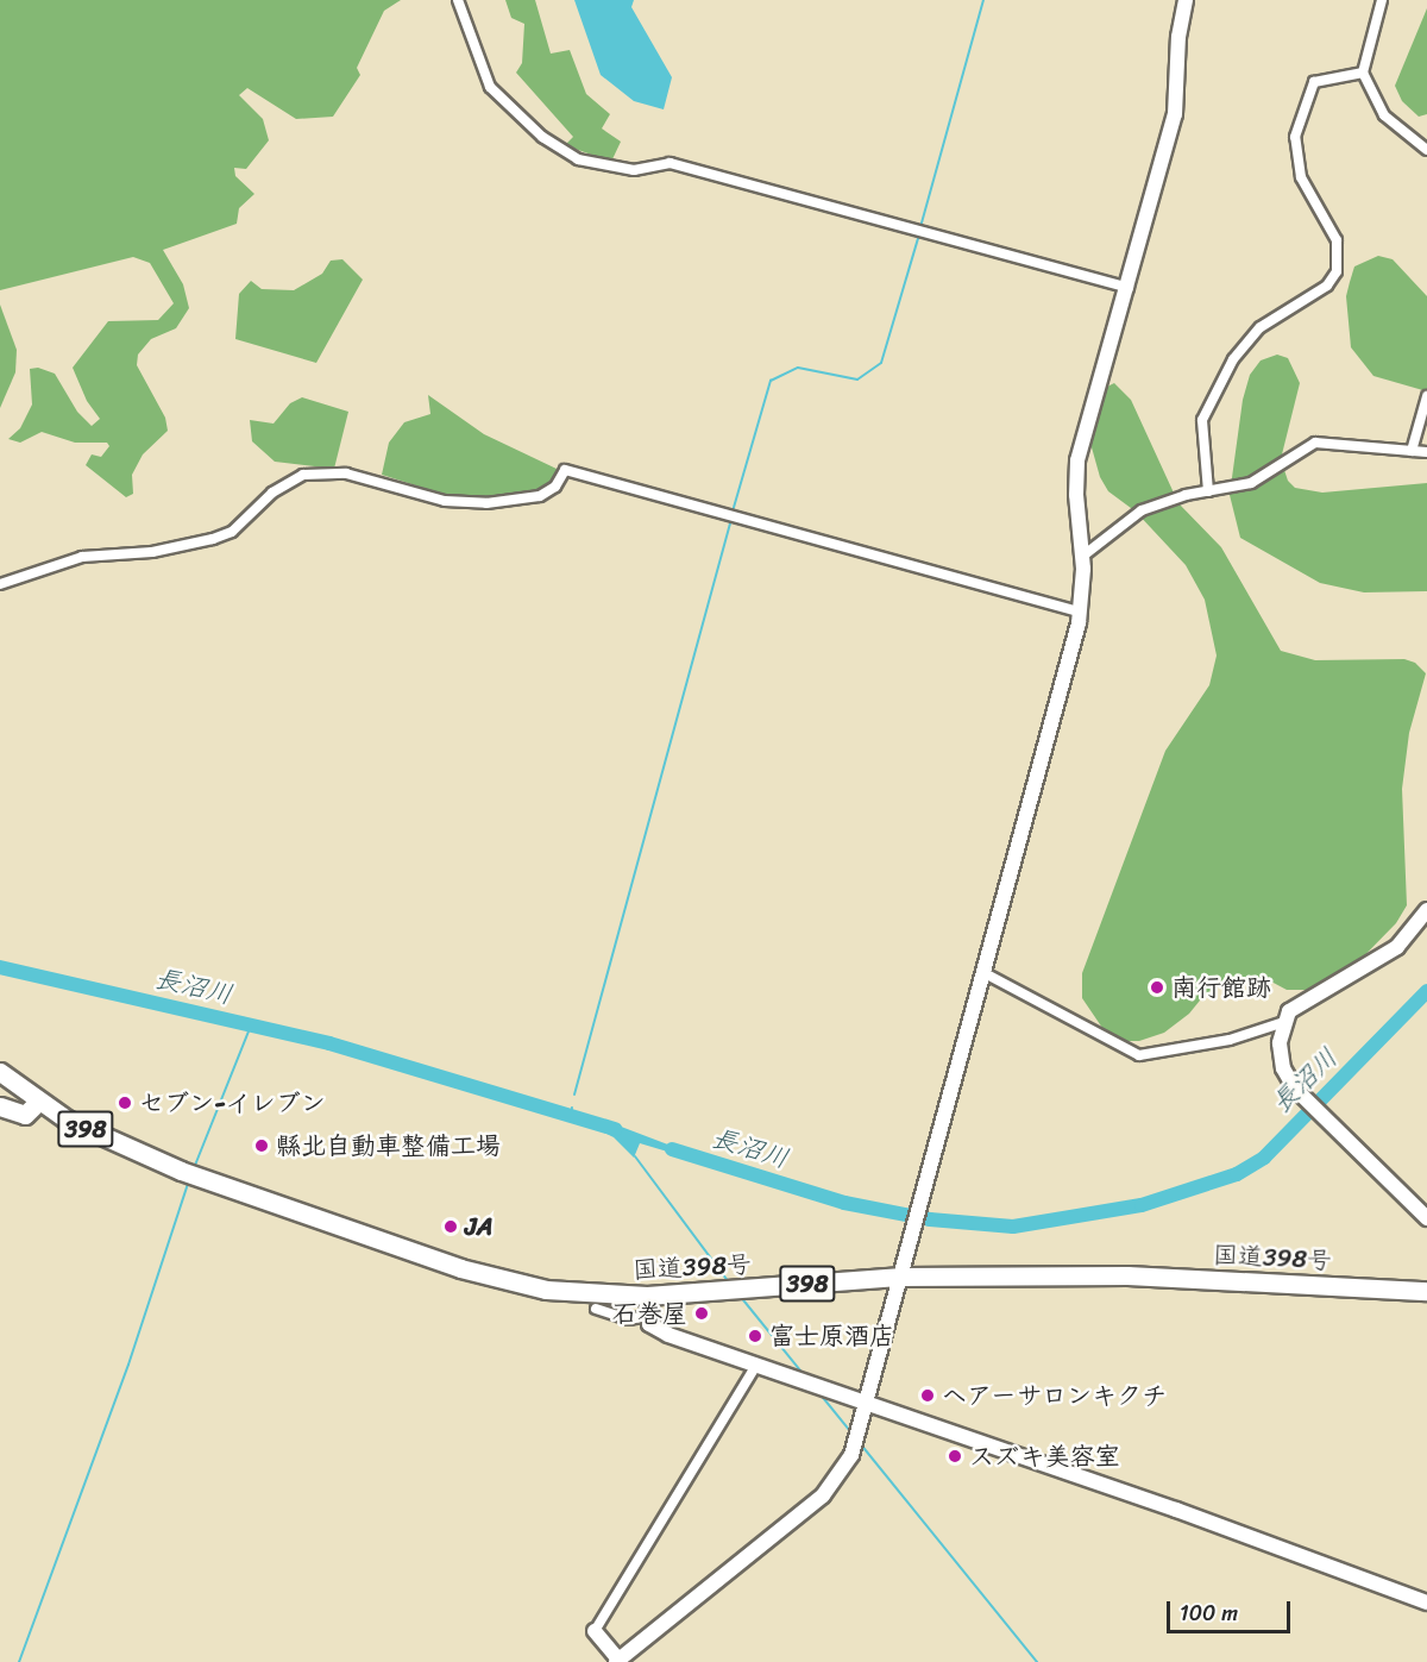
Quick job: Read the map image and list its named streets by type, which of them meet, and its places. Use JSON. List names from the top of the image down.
{
  "streets": {
    "highway": ["398", "国道398号"]
  },
  "crossings": [
    ["398", "国道398号"]
  ],
  "water": ["長沼川"],
  "places": [
    "南行館跡",
    "セブン-イレブン",
    "縣北自動車整備工場",
    "JA",
    "石巻屋",
    "富士原酒店",
    "ヘアーサロンキクチ",
    "スズキ美容室"
  ],
  "scale_bar": "100 m"
}
